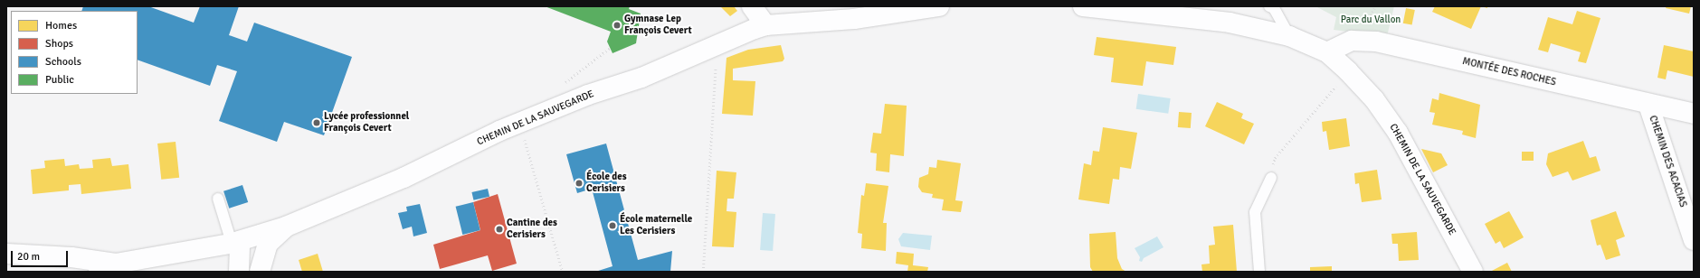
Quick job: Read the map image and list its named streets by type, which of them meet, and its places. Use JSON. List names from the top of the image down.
{
  "streets": {
    "street": ["MONTÉE DES ROCHES", "CHEMIN DE LA SAUVEGARDE", "CHEMIN DES ACACIAS"]
  },
  "crossings": [
    ["MONTÉE DES ROCHES", "CHEMIN DE LA SAUVEGARDE"],
    ["MONTÉE DES ROCHES", "CHEMIN DES ACACIAS"]
  ],
  "parks": ["Parc du Vallon"],
  "places": [
    "Gymnase Lep François Cevert",
    "Lycée professionnel François Cevert",
    "École des Cerisiers",
    "École maternelle Les Cerisiers",
    "Cantine des Cerisiers"
  ],
  "legend": [
    "Homes",
    "Shops",
    "Schools",
    "Public"
  ],
  "scale_bar": "20 m"
}
